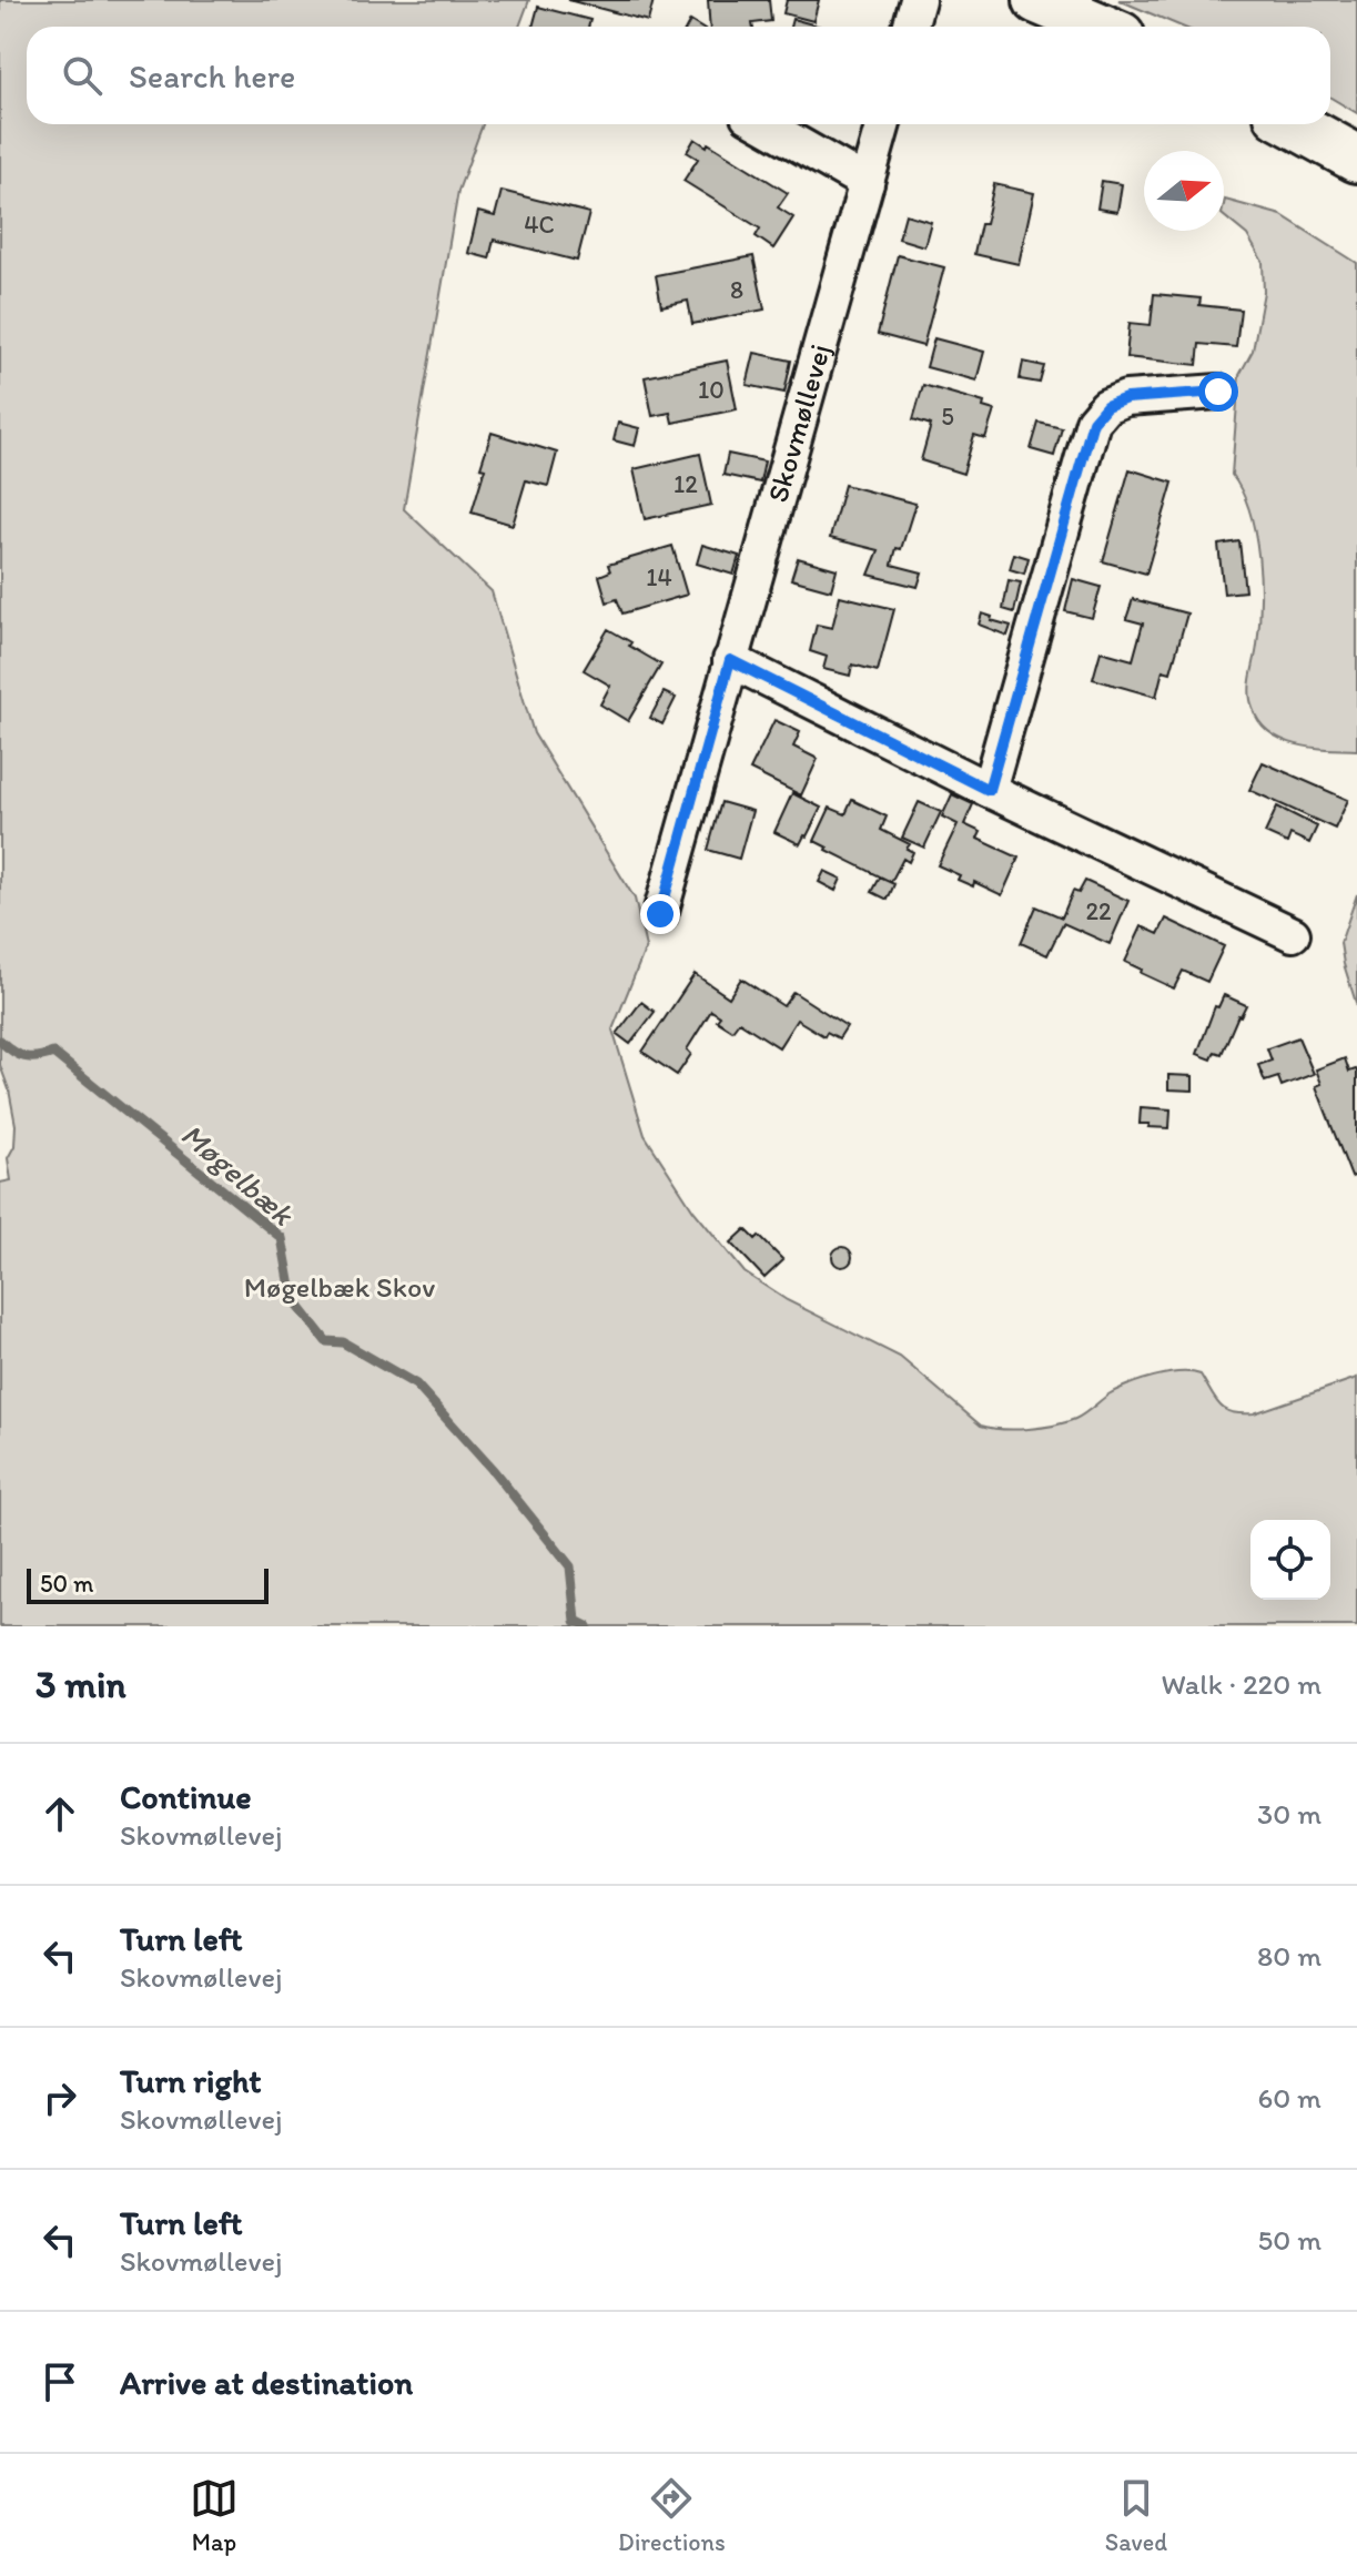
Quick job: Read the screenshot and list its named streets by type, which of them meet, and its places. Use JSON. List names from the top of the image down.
{
  "streets": {
    "street": ["Skovmøllevej"]
  },
  "water": ["Møgelbæk"],
  "parks": ["Møgelbæk Skov"],
  "house_numbers": [
    "4C",
    "8",
    "10",
    "5",
    "12",
    "14",
    "22"
  ],
  "scale_bar": "50 m",
  "north": "right",
  "page": {
    "search": "Search here",
    "scale": "50 m",
    "heading": ["3 min", "Walk · 220 m"],
    "list": [
      ["Continue", "Skovmøllevej", "30 m"],
      ["Turn left", "Skovmøllevej", "80 m"],
      ["Turn right", "Skovmøllevej", "60 m"],
      ["Turn left", "Skovmøllevej", "50 m"],
      "Arrive at destination"
    ],
    "nav": ["Map", "Directions", "Saved"]
  }
}
